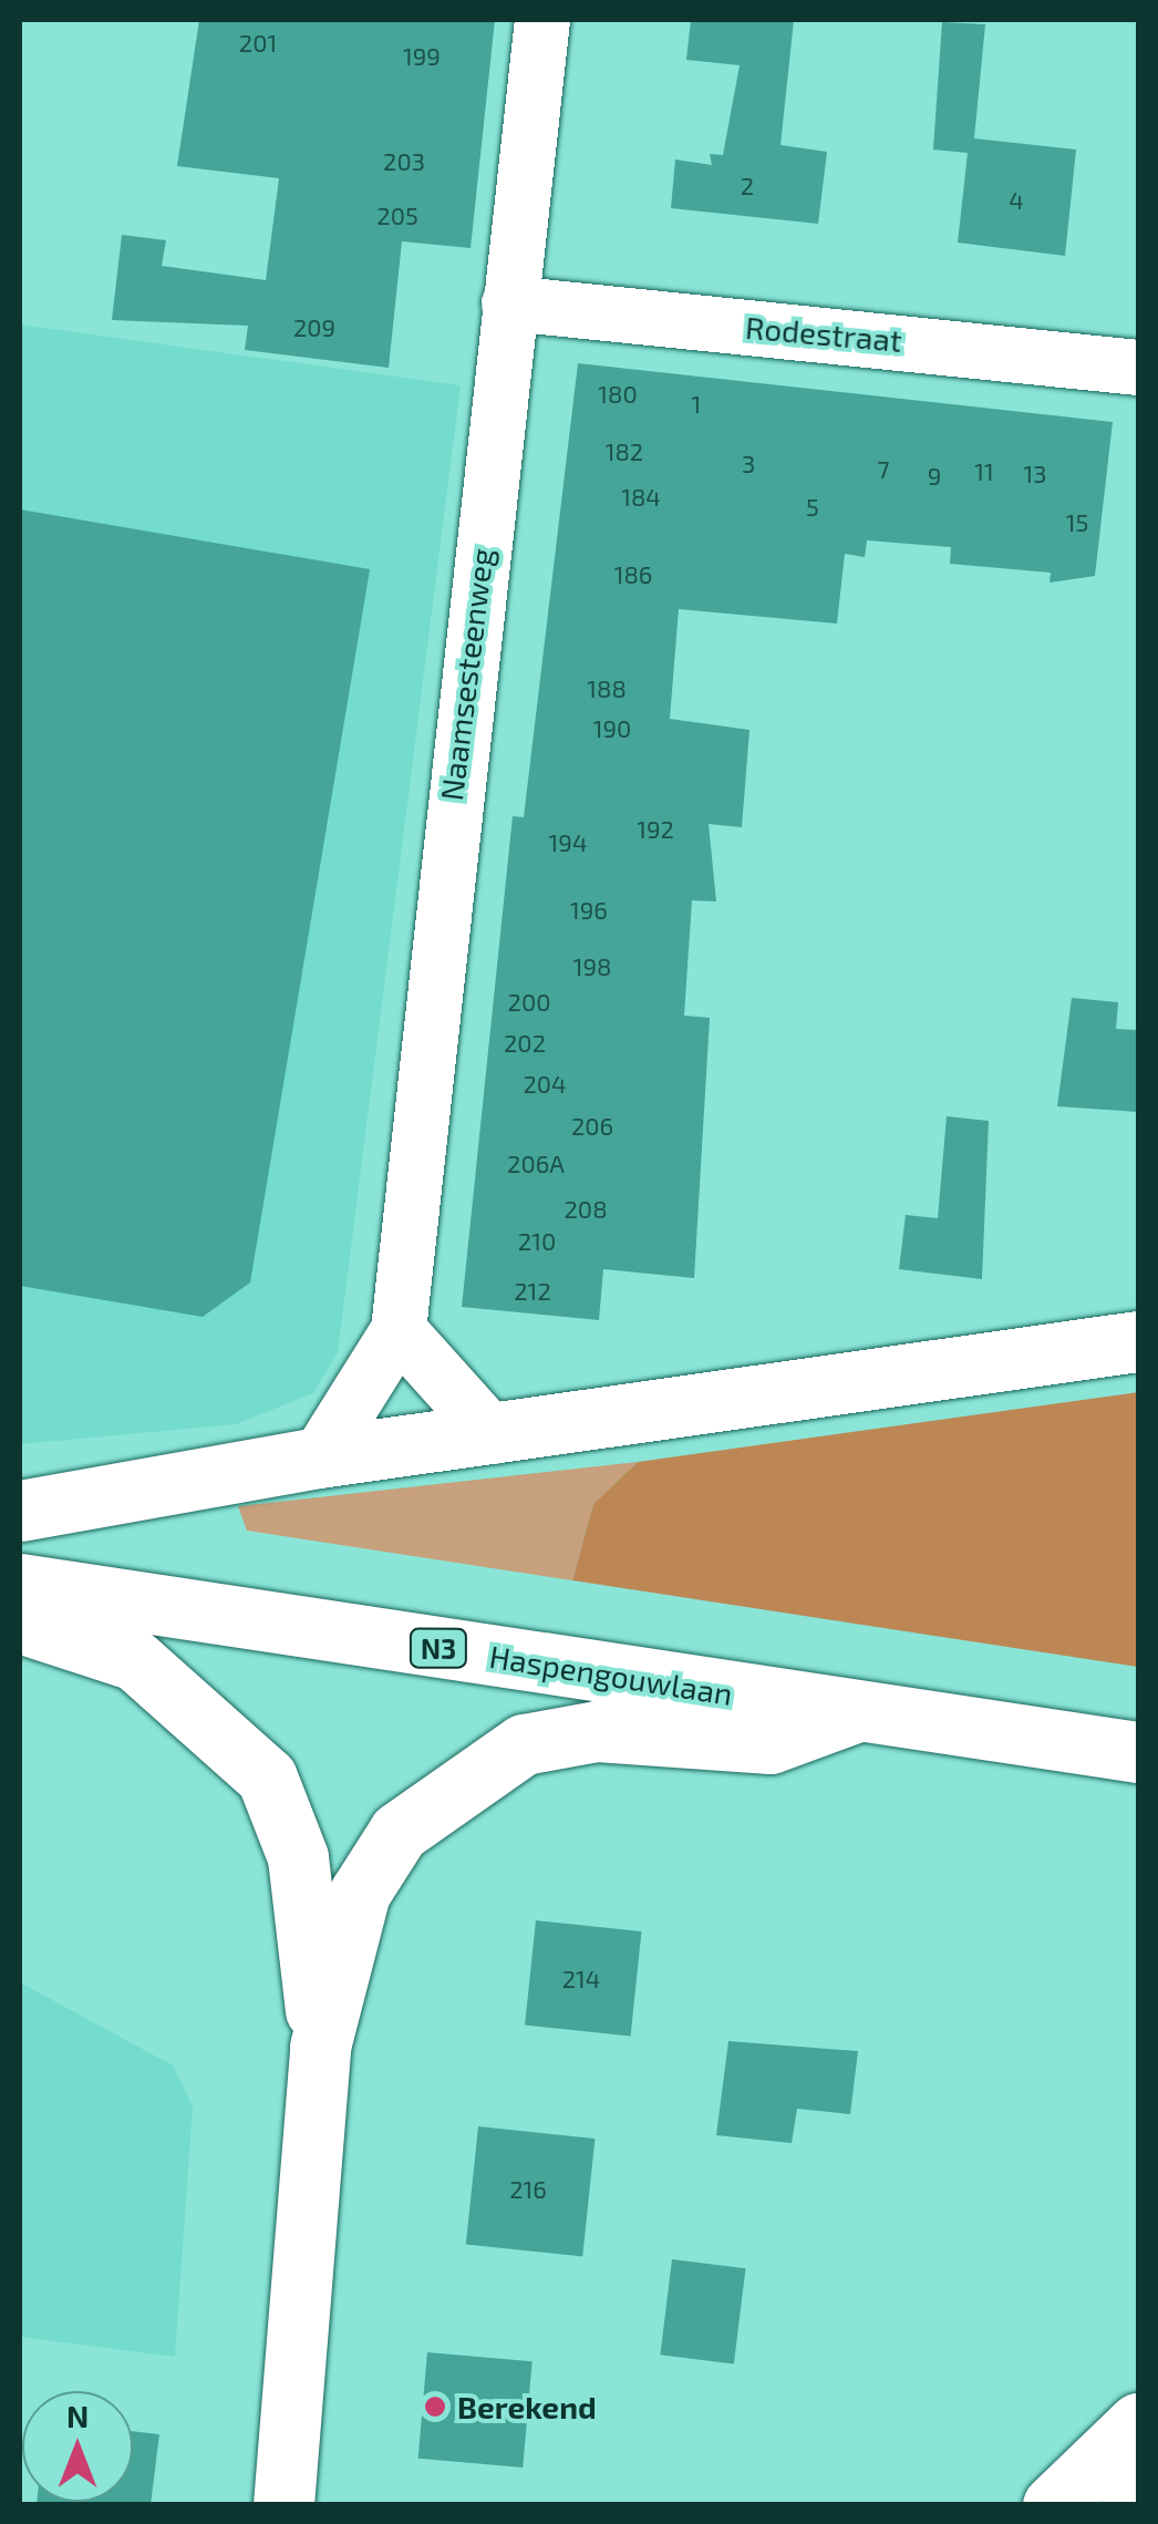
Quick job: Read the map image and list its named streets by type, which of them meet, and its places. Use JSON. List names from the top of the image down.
{
  "streets": {
    "main road": ["N3", "Haspengouwlaan"],
    "street": ["Rodestraat", "Naamsesteenweg"]
  },
  "crossings": [
    ["Rodestraat", "Naamsesteenweg"]
  ],
  "places": ["Berekend"],
  "house_numbers": [
    "201",
    "199",
    "203",
    "2",
    "4",
    "205",
    "209",
    "180",
    "1",
    "182",
    "3",
    "7",
    "11",
    "13",
    "9",
    "184",
    "5",
    "15",
    "186",
    "188",
    "190",
    "192",
    "194",
    "196",
    "198",
    "200",
    "202",
    "204",
    "206",
    "206A",
    "208",
    "210",
    "212",
    "214",
    "216"
  ],
  "north": "top"
}
